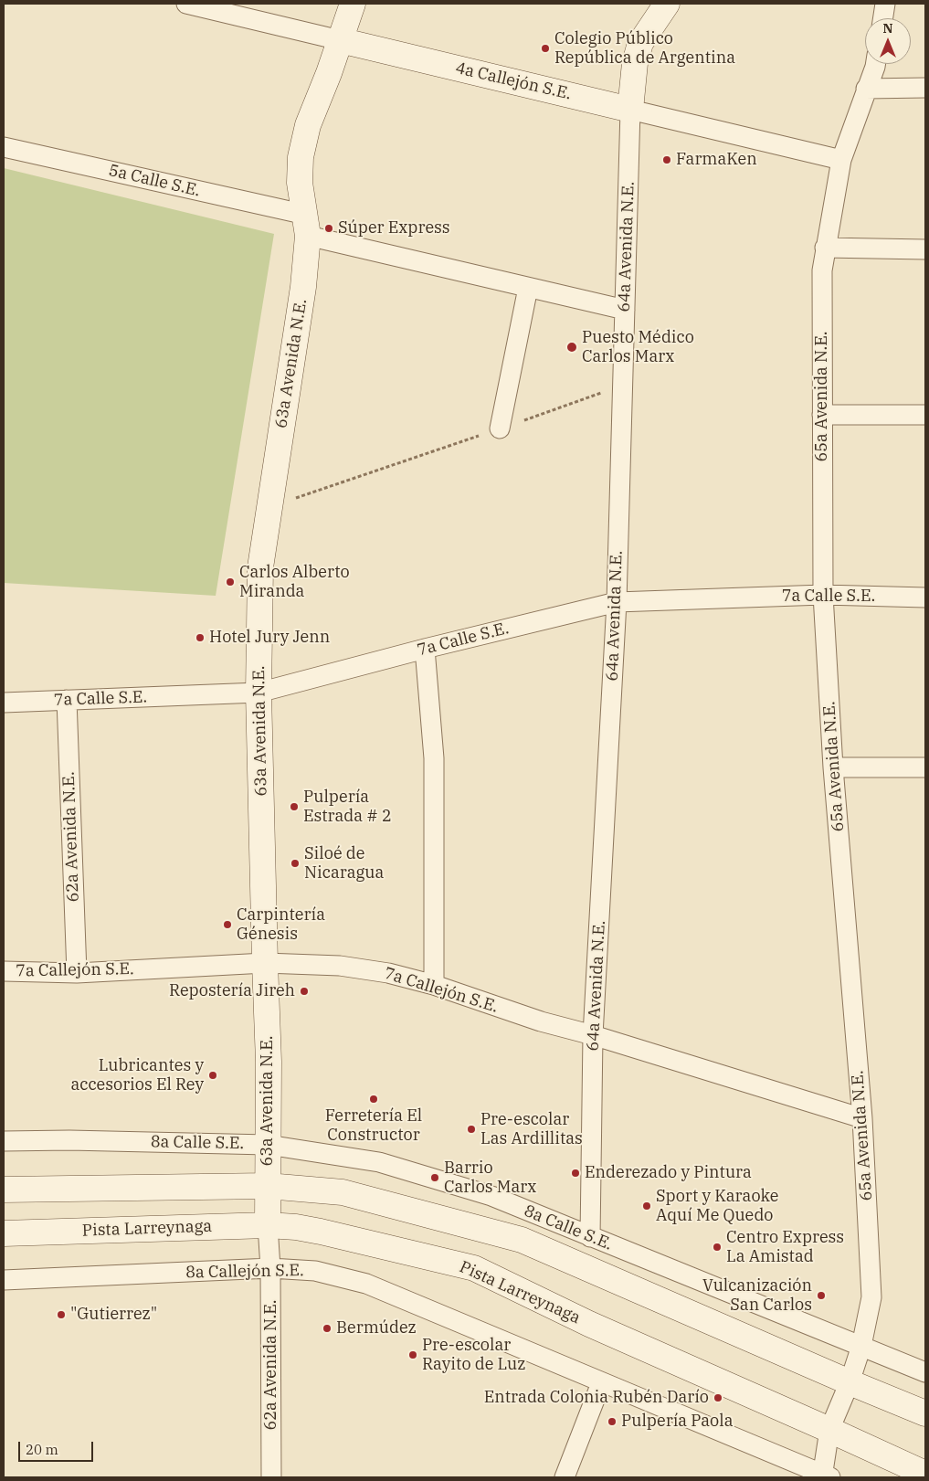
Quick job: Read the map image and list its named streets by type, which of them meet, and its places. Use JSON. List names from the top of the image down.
{
  "streets": {
    "main road": [
      "4a Callejón S.E.",
      "64a Avenida N.E.",
      "63a Avenida N.E.",
      "Pista Larreynaga"
    ],
    "street": [
      "5a Calle S.E.",
      "65a Avenida N.E.",
      "7a Calle S.E.",
      "62a Avenida N.E.",
      "7a Callejón S.E.",
      "8a Calle S.E.",
      "8a Callejón S.E."
    ]
  },
  "crossings": [
    ["4a Callejón S.E.", "64a Avenida N.E."],
    ["4a Callejón S.E.", "63a Avenida N.E."],
    ["4a Callejón S.E.", "65a Avenida N.E."],
    ["5a Calle S.E.", "64a Avenida N.E."],
    ["5a Calle S.E.", "63a Avenida N.E."],
    ["64a Avenida N.E.", "7a Calle S.E."],
    ["64a Avenida N.E.", "7a Callejón S.E."],
    ["64a Avenida N.E.", "8a Calle S.E."],
    ["63a Avenida N.E.", "7a Calle S.E."],
    ["63a Avenida N.E.", "62a Avenida N.E."],
    ["63a Avenida N.E.", "7a Callejón S.E."],
    ["63a Avenida N.E.", "8a Calle S.E."],
    ["63a Avenida N.E.", "Pista Larreynaga"],
    ["65a Avenida N.E.", "7a Calle S.E."],
    ["65a Avenida N.E.", "7a Callejón S.E."],
    ["65a Avenida N.E.", "8a Calle S.E."],
    ["65a Avenida N.E.", "Pista Larreynaga"],
    ["65a Avenida N.E.", "8a Callejón S.E."],
    ["7a Calle S.E.", "62a Avenida N.E."],
    ["62a Avenida N.E.", "7a Callejón S.E."],
    ["62a Avenida N.E.", "Pista Larreynaga"],
    ["62a Avenida N.E.", "8a Callejón S.E."]
  ],
  "places": [
    "Colegio Público República de Argentina",
    "FarmaKen",
    "Súper Express",
    "Puesto Médico Carlos Marx",
    "Carlos Alberto Miranda",
    "Hotel Jury Jenn",
    "Pulpería Estrada # 2",
    "Siloé de Nicaragua",
    "Carpintería Génesis",
    "Repostería Jireh",
    "Lubricantes y accesorios El Rey",
    "Ferretería El Constructor",
    "Pre-escolar Las Ardillitas",
    "Enderezado y Pintura",
    "Barrio Carlos Marx",
    "Sport y Karaoke Aquí Me Quedo",
    "Centro Express La Amistad",
    "Vulcanización San Carlos",
    "\"Gutierrez\"",
    "Bermúdez",
    "Pre-escolar Rayito de Luz",
    "Entrada Colonia Rubén Darío",
    "Pulpería Paola"
  ],
  "scale_bar": "20 m",
  "north": "top"
}
